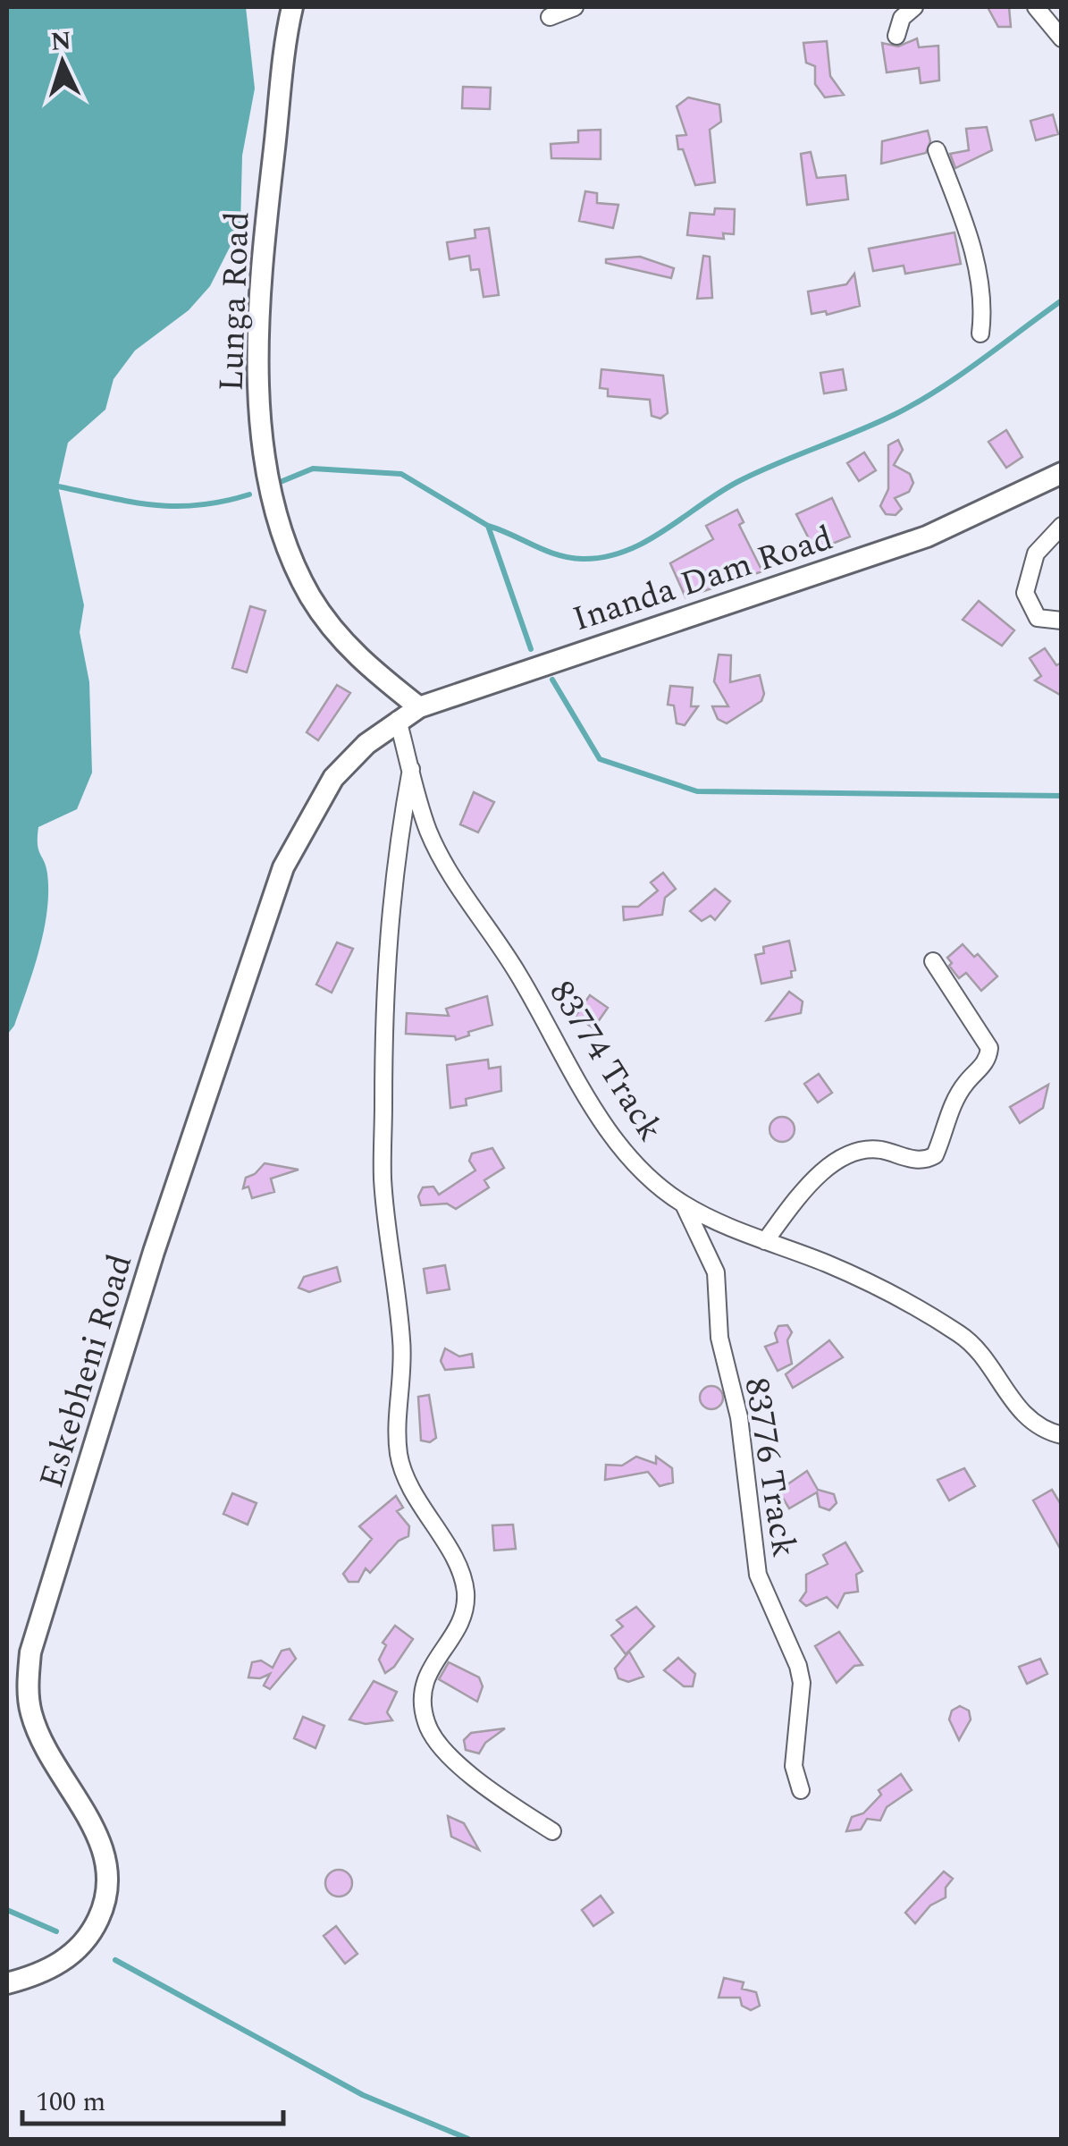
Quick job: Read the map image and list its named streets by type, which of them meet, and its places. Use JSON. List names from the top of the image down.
{
  "streets": {
    "street": [
      "Lunga Road",
      "Inanda Dam Road",
      "83774 Track",
      "Eskebheni Road",
      "83776 Track"
    ]
  },
  "crossings": [
    ["Lunga Road", "Inanda Dam Road"],
    ["Inanda Dam Road", "83774 Track"],
    ["Inanda Dam Road", "Eskebheni Road"],
    ["83774 Track", "83776 Track"]
  ],
  "scale_bar": "100 m",
  "north": "top"
}
